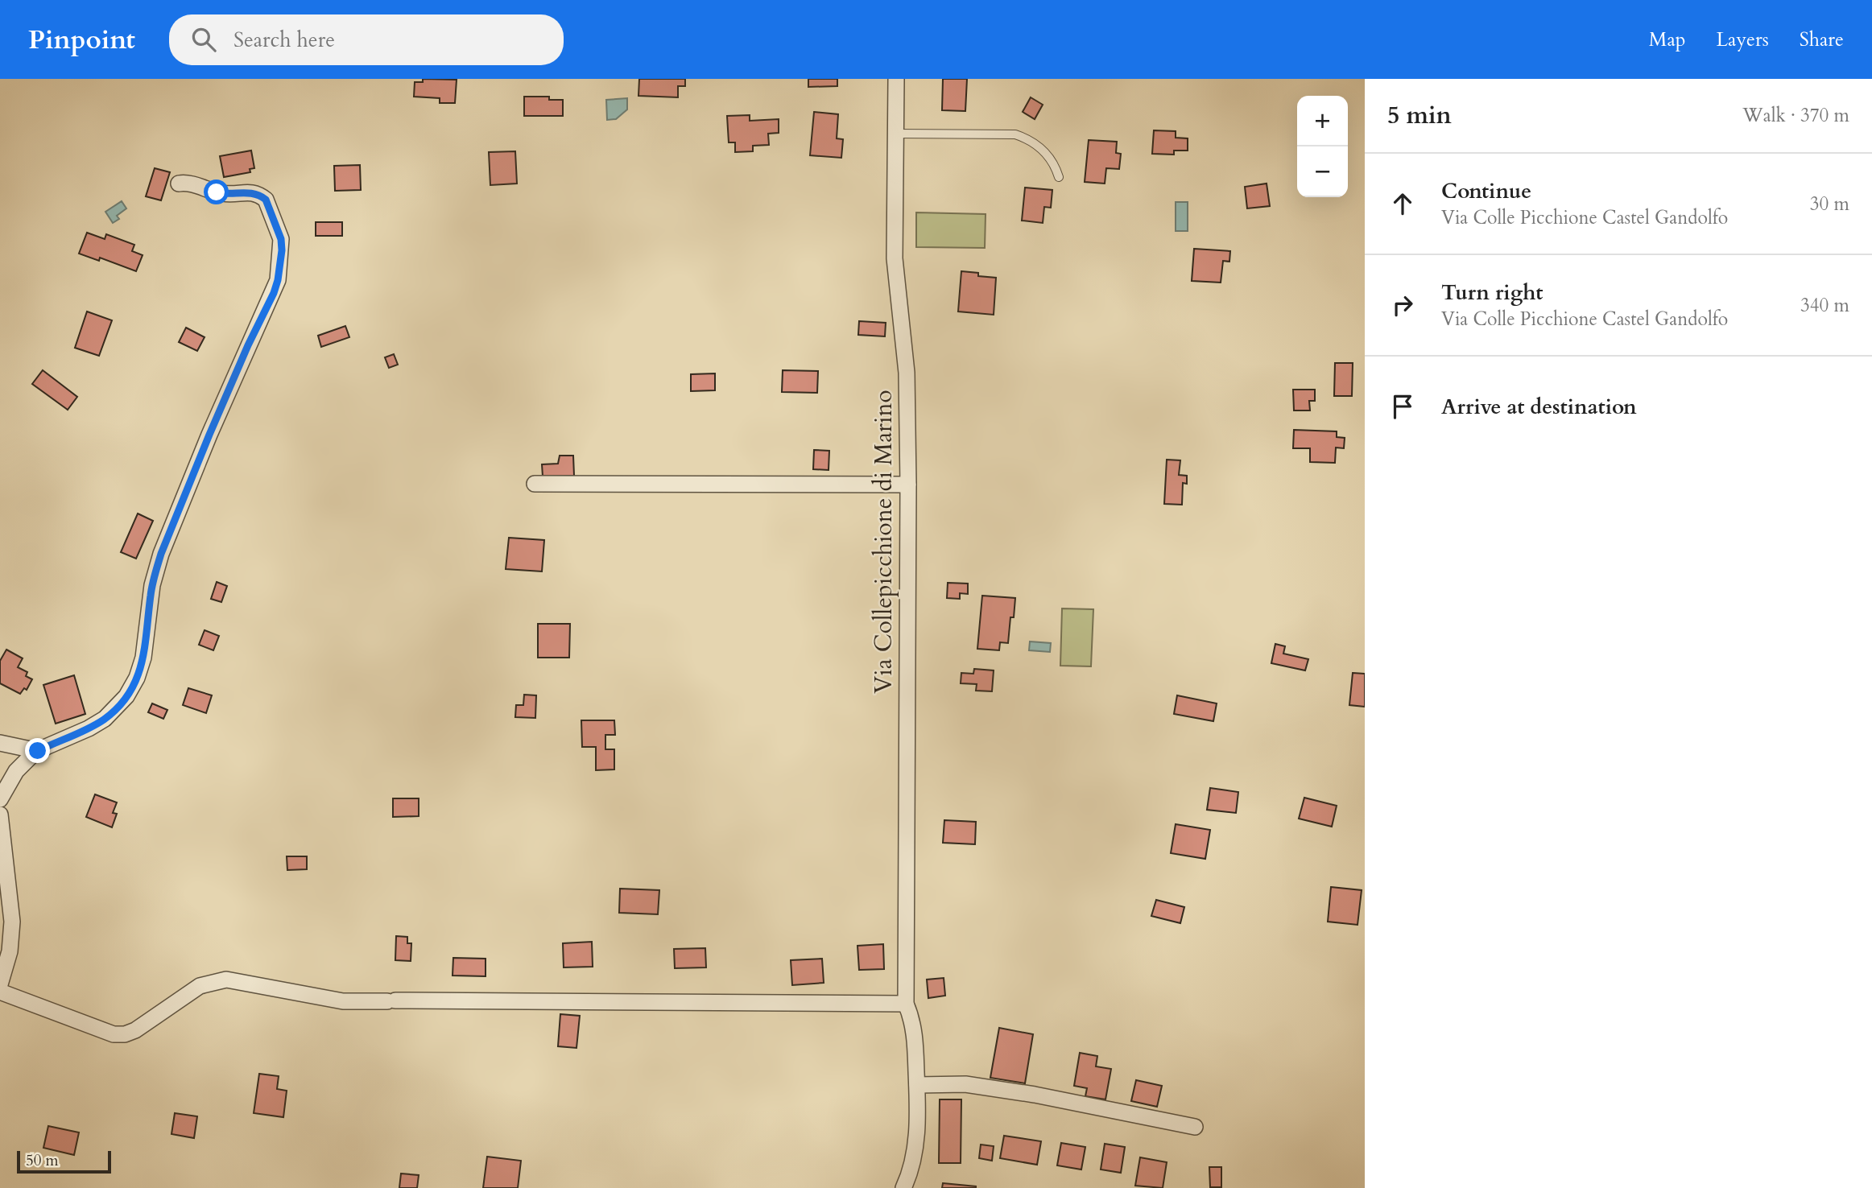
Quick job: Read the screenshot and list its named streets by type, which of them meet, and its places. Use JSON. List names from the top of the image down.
{
  "streets": {
    "street": ["Via Collepicchione di Marino"]
  },
  "scale_bar": "50 m",
  "page": {
    "header": "Pinpoint",
    "search": "Search here",
    "nav": ["Map", "Layers", "Share"],
    "heading": ["5 min", "Walk · 370 m"],
    "map_buttons": ["+", "−"],
    "list": [
      ["Continue", "Via Colle Picchione Castel Gandolfo", "30 m"],
      ["Turn right", "Via Colle Picchione Castel Gandolfo", "340 m"],
      "Arrive at destination"
    ],
    "scale": "50 m"
  }
}
